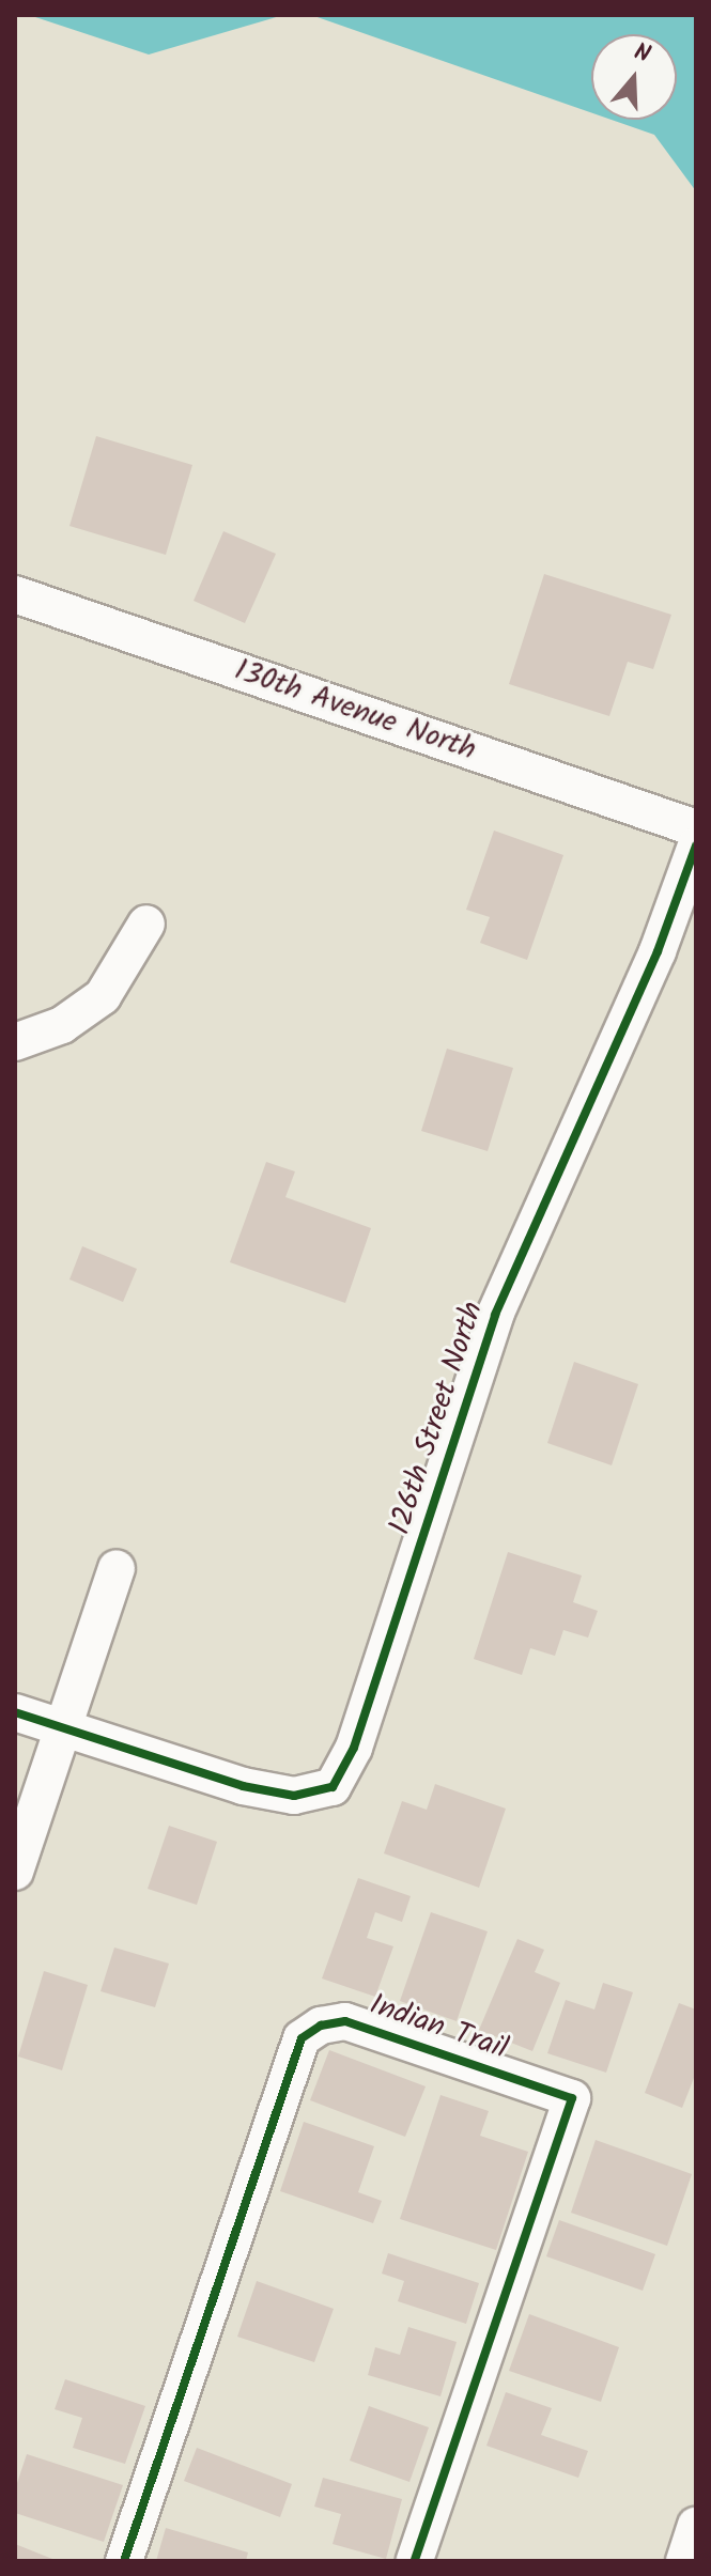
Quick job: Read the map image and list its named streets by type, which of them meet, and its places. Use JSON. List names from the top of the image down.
{
  "streets": {
    "street": ["130th Avenue North", "126th Street North", "Indian Trail"]
  },
  "north": "top"
}
